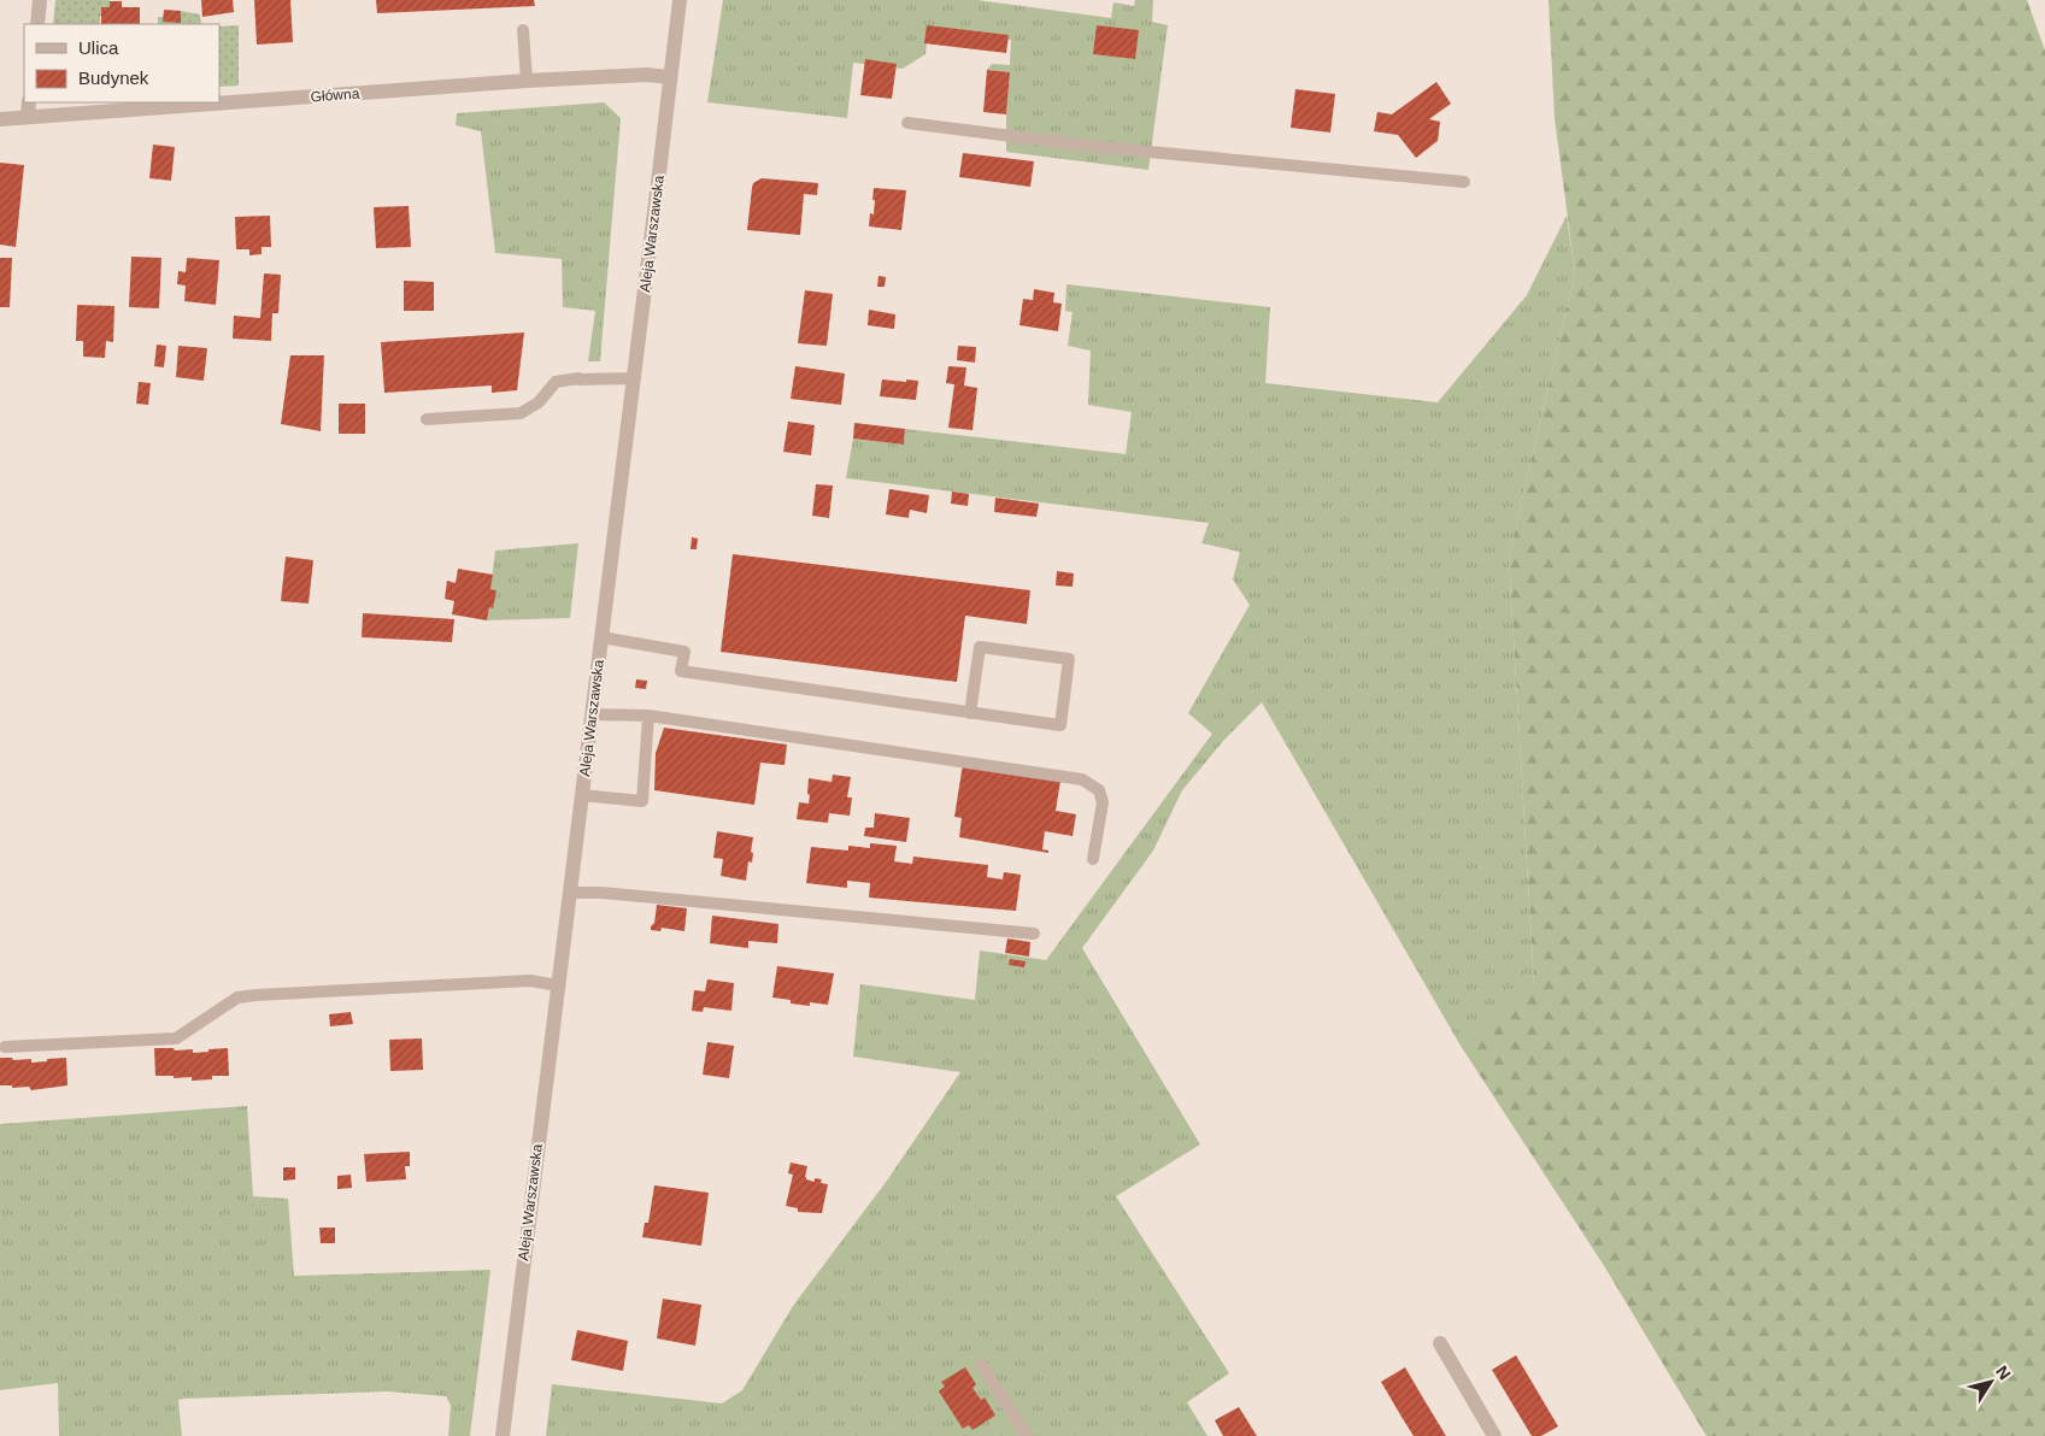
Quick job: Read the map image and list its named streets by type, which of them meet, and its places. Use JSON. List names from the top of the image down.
{
  "streets": {
    "street": ["Główna", "Aleja Warszawska"]
  },
  "crossings": [
    ["Główna", "Aleja Warszawska"]
  ],
  "legend": ["Ulica", "Budynek"],
  "north": "top right"
}
